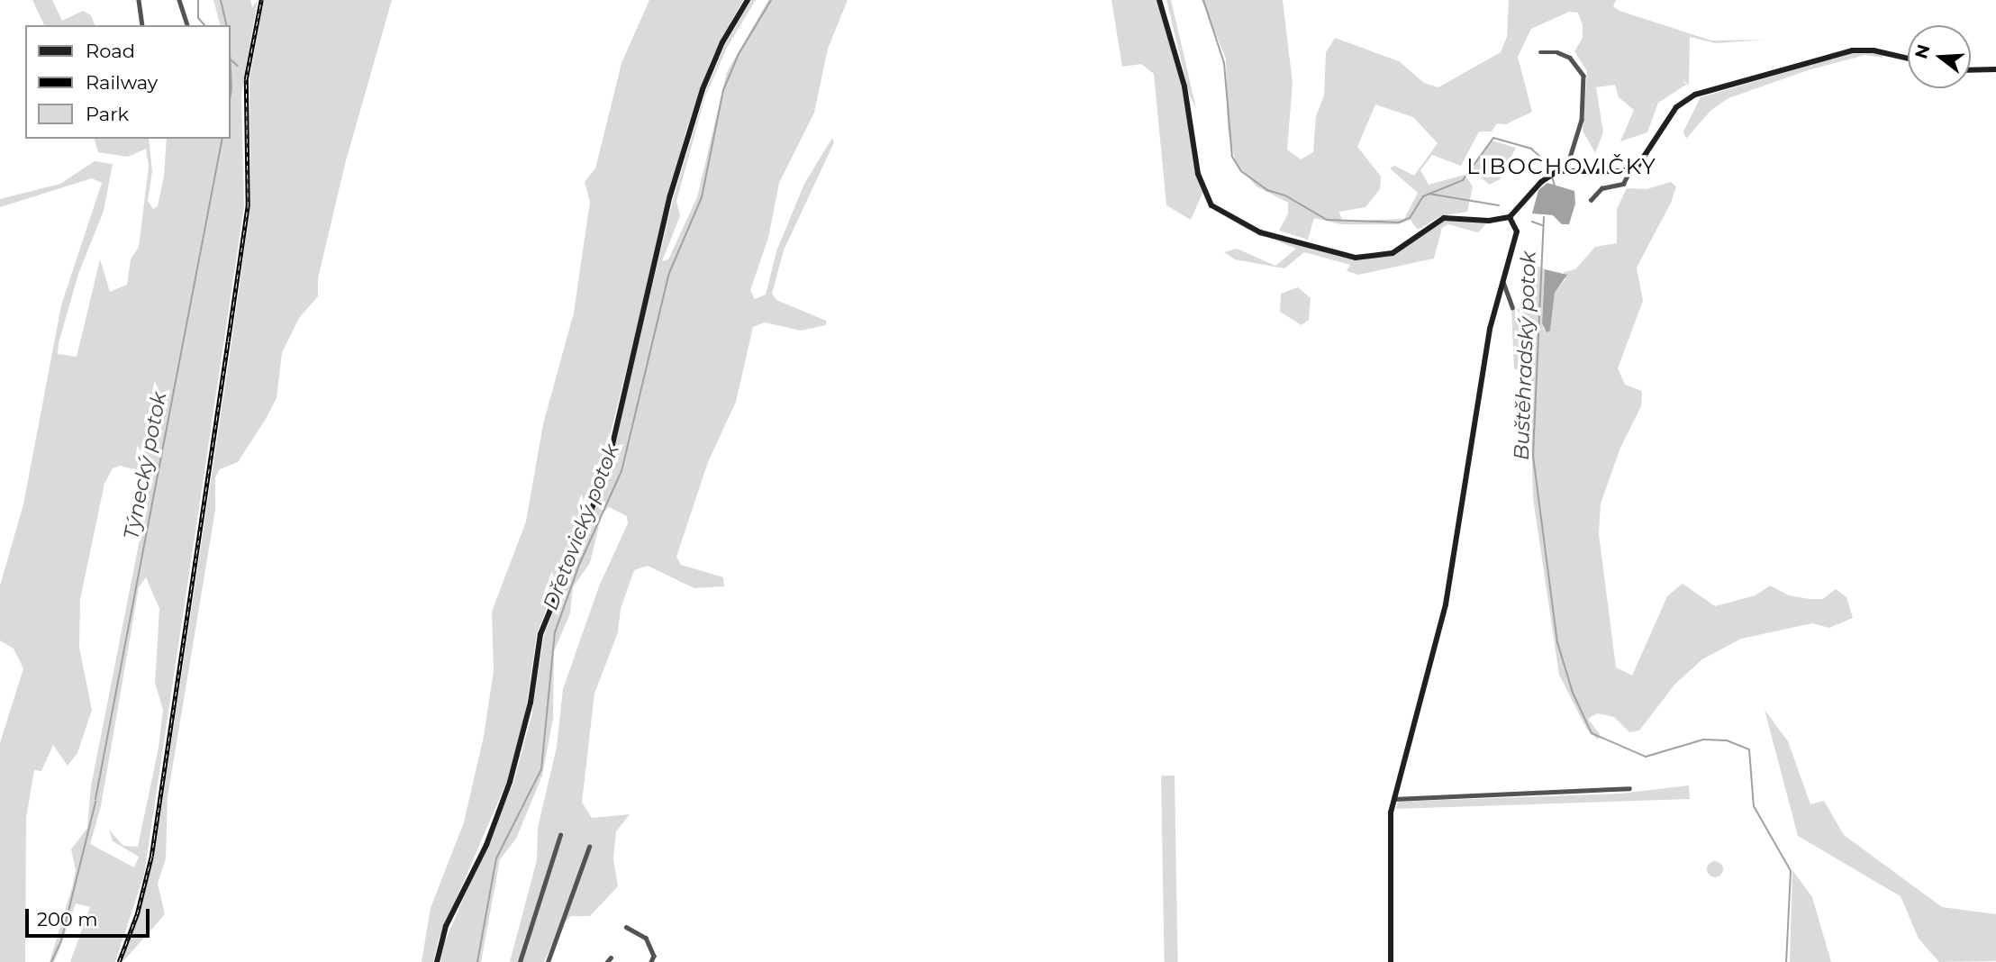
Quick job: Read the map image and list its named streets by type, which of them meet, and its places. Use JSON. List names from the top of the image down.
{
  "districts": ["LIBOCHOVIČKY"],
  "water": ["Buštěhradský potok", "Týnecký potok", "Dřetovický potok"],
  "legend": ["Road", "Railway", "Park"],
  "scale_bar": "200 m",
  "north": "left"
}
